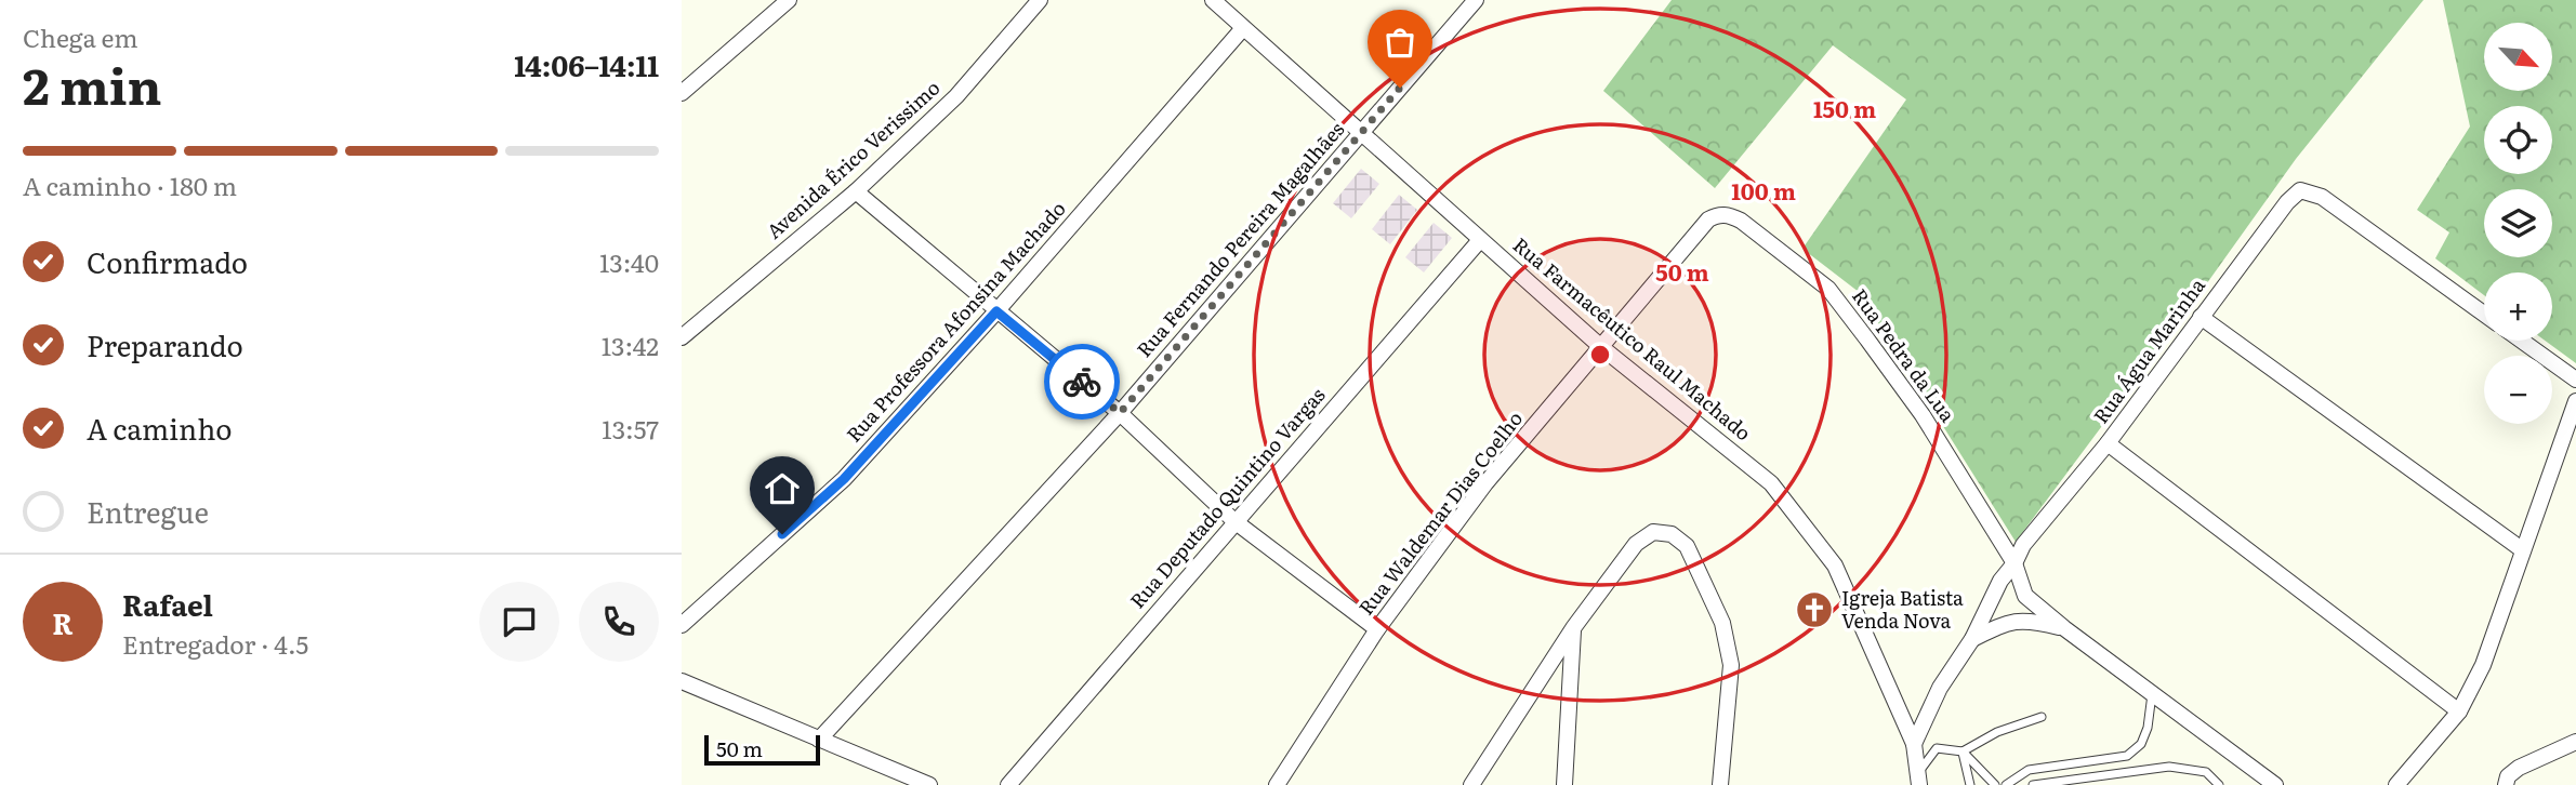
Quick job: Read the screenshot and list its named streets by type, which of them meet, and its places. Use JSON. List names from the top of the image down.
{
  "streets": {
    "street": [
      "Avenida Érico Verissimo",
      "Rua Fernando Pereira Magalhães",
      "Rua Professora Afonsina Machado",
      "Rua Farmacêutico Raul Machado",
      "Rua Água Marinha",
      "Rua Pedra da Lua",
      "Rua Deputado Quintino Vargas",
      "Rua Waldemar Dias Coelho"
    ]
  },
  "crossings": [
    ["Rua Fernando Pereira Magalhães", "Rua Farmacêutico Raul Machado"],
    ["Rua Professora Afonsina Machado", "Rua Farmacêutico Raul Machado"],
    ["Rua Farmacêutico Raul Machado", "Rua Água Marinha"],
    ["Rua Farmacêutico Raul Machado", "Rua Deputado Quintino Vargas"],
    ["Rua Farmacêutico Raul Machado", "Rua Waldemar Dias Coelho"],
    ["Rua Água Marinha", "Rua Pedra da Lua"],
    ["Rua Pedra da Lua", "Rua Waldemar Dias Coelho"]
  ],
  "places": {
    "church": ["Igreja Batista Venda Nova"]
  },
  "scale_bar": "50 m",
  "north": "bottom right",
  "page": {
    "heading": ["2 min", "Chega em", "14:06–14:11"],
    "panel": ["Rafael", "Entregador · 4.5"],
    "map_buttons": ["+", "−"],
    "bar": "A caminho · 180 m",
    "list": [
      ["Confirmado", "13:40"],
      ["Preparando", "13:42"],
      ["A caminho", "13:57"],
      "Entregue"
    ],
    "round": "R",
    "scale": "50 m"
  },
  "rings": ["150 m", "100 m", "50 m"]
}
